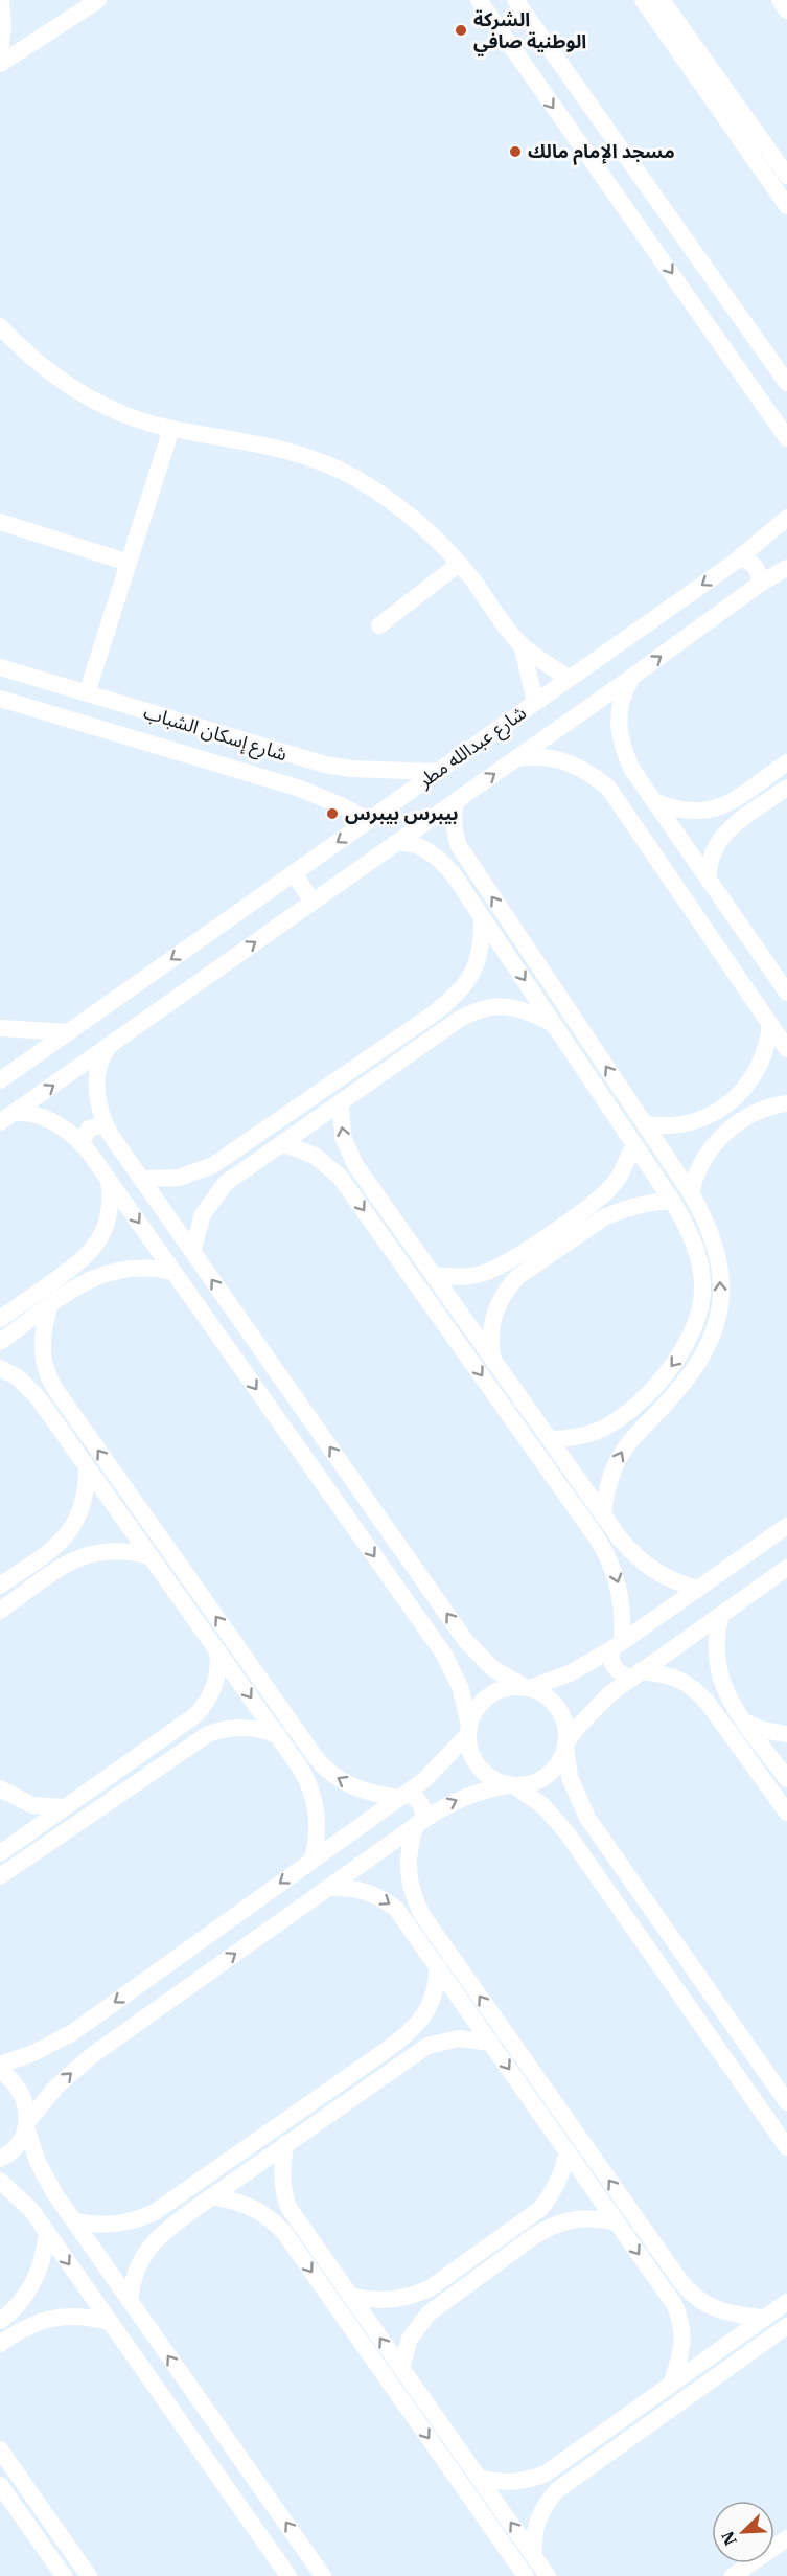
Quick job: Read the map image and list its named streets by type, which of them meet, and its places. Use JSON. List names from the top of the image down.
{
  "streets": {
    "street": ["شارع إسكان الشباب", "شارع عبدالله مطر"]
  },
  "crossings": [
    ["شارع إسكان الشباب", "شارع عبدالله مطر"]
  ],
  "places": ["الشركة الوطنية صافي", "مسجد الإمام مالك", "بيبرس بيبرس"],
  "north": "bottom left"
}
